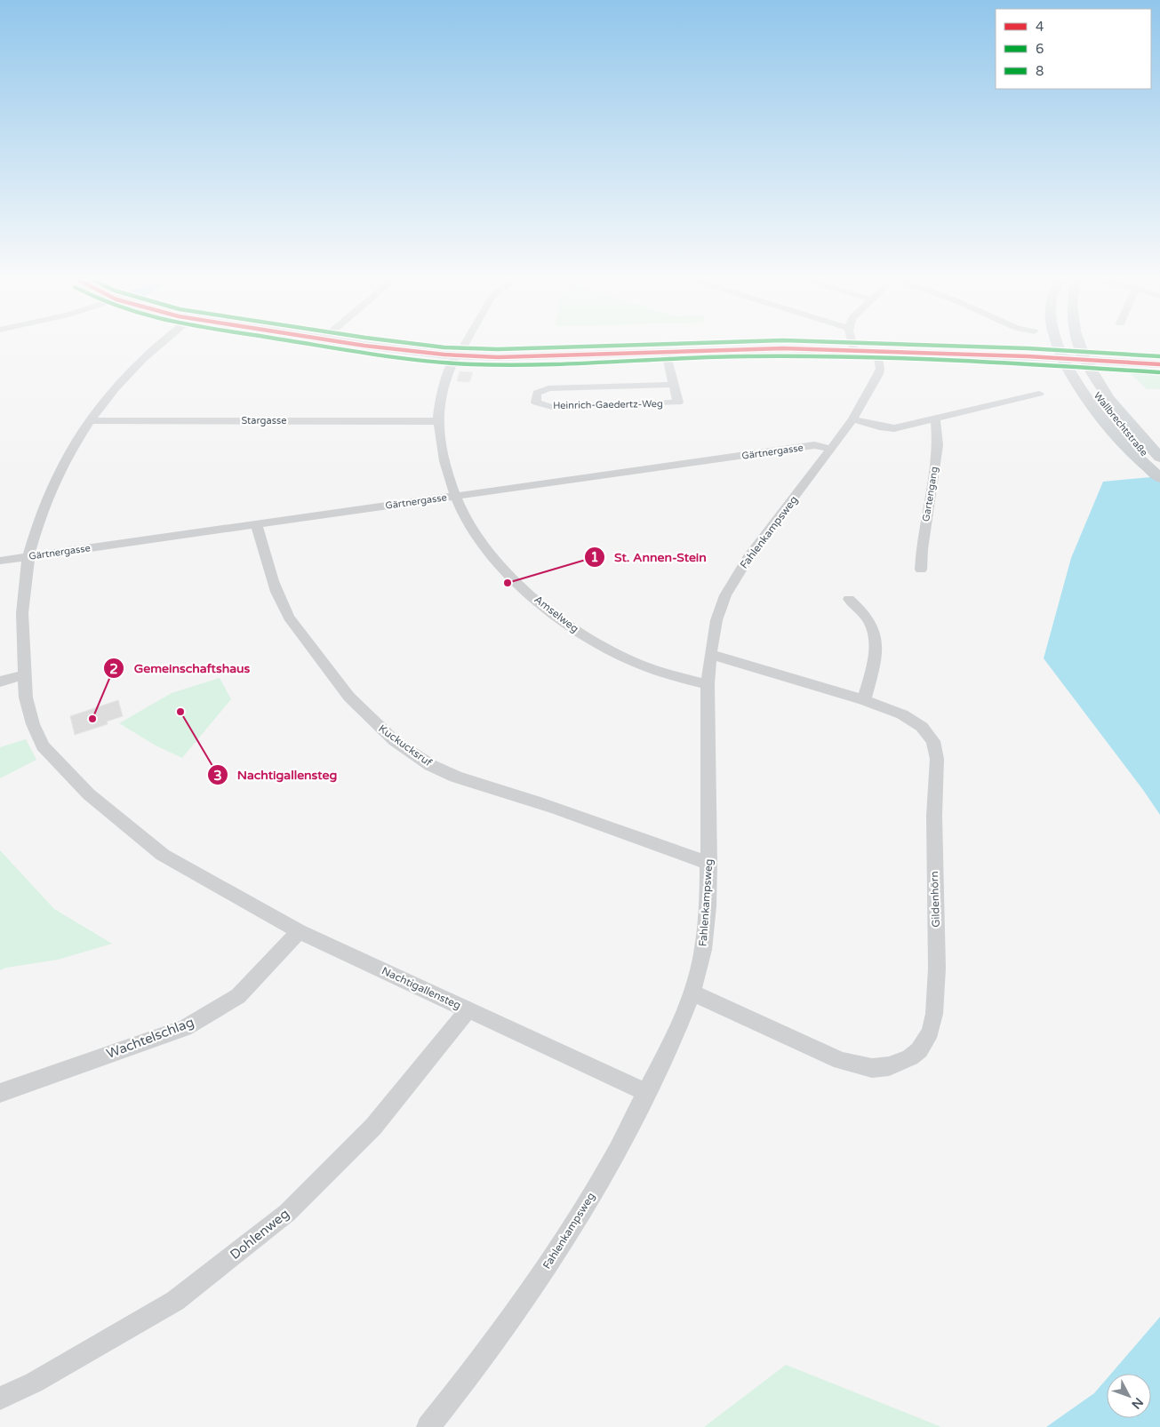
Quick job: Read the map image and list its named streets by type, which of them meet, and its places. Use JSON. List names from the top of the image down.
{
  "streets": {
    "main road": ["Wallbrechtstraße"],
    "street": [
      "Heinrich-Gaedertz-Weg",
      "Stargasse",
      "Gärtnergasse",
      "Gartengang",
      "Fahlenkampsweg",
      "Amselweg",
      "Kuckucksruf",
      "Gildenhörn",
      "Nachtigallensteg",
      "Wachtelschlag",
      "Dohlenweg"
    ]
  },
  "crossings": [
    ["Stargasse", "Amselweg"],
    ["Stargasse", "Nachtigallensteg"],
    ["Gärtnergasse", "Fahlenkampsweg"],
    ["Gärtnergasse", "Amselweg"],
    ["Gärtnergasse", "Kuckucksruf"],
    ["Gärtnergasse", "Nachtigallensteg"],
    ["Fahlenkampsweg", "Amselweg"],
    ["Fahlenkampsweg", "Kuckucksruf"],
    ["Fahlenkampsweg", "Gildenhörn"],
    ["Fahlenkampsweg", "Nachtigallensteg"],
    ["Nachtigallensteg", "Wachtelschlag"],
    ["Nachtigallensteg", "Dohlenweg"]
  ],
  "places": ["St. Annen-Stein", "Nachtigallensteg", "Gemeinschaftshaus"],
  "lines": ["transit line 4", "transit line 6", "transit line 8"],
  "legend": ["4", "6", "8"],
  "north": "bottom right"
}
